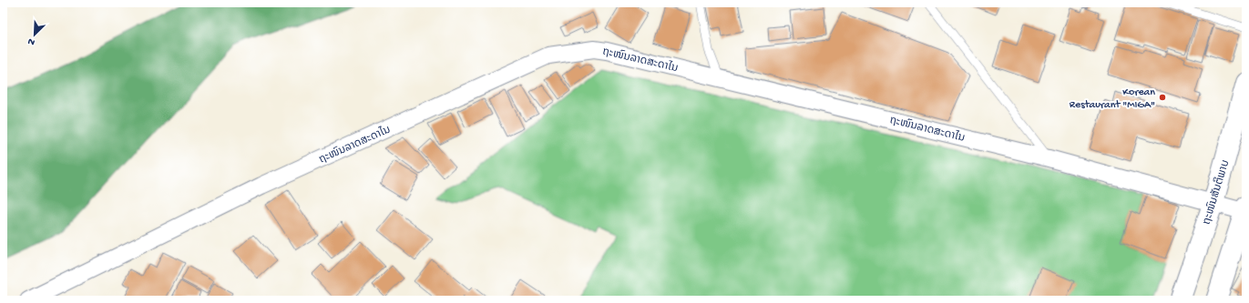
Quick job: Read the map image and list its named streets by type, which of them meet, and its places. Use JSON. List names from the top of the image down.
{
  "streets": {
    "street": ["ຖະໜົນລາດສະດາໄນ", "ຖະໜົນສັນຕິພາບ"]
  },
  "crossings": [
    ["ຖະໜົນລາດສະດາໄນ", "ຖະໜົນສັນຕິພາບ"]
  ],
  "places": ["Korean Restaurant \"MIGA\""],
  "north": "bottom left"
}
